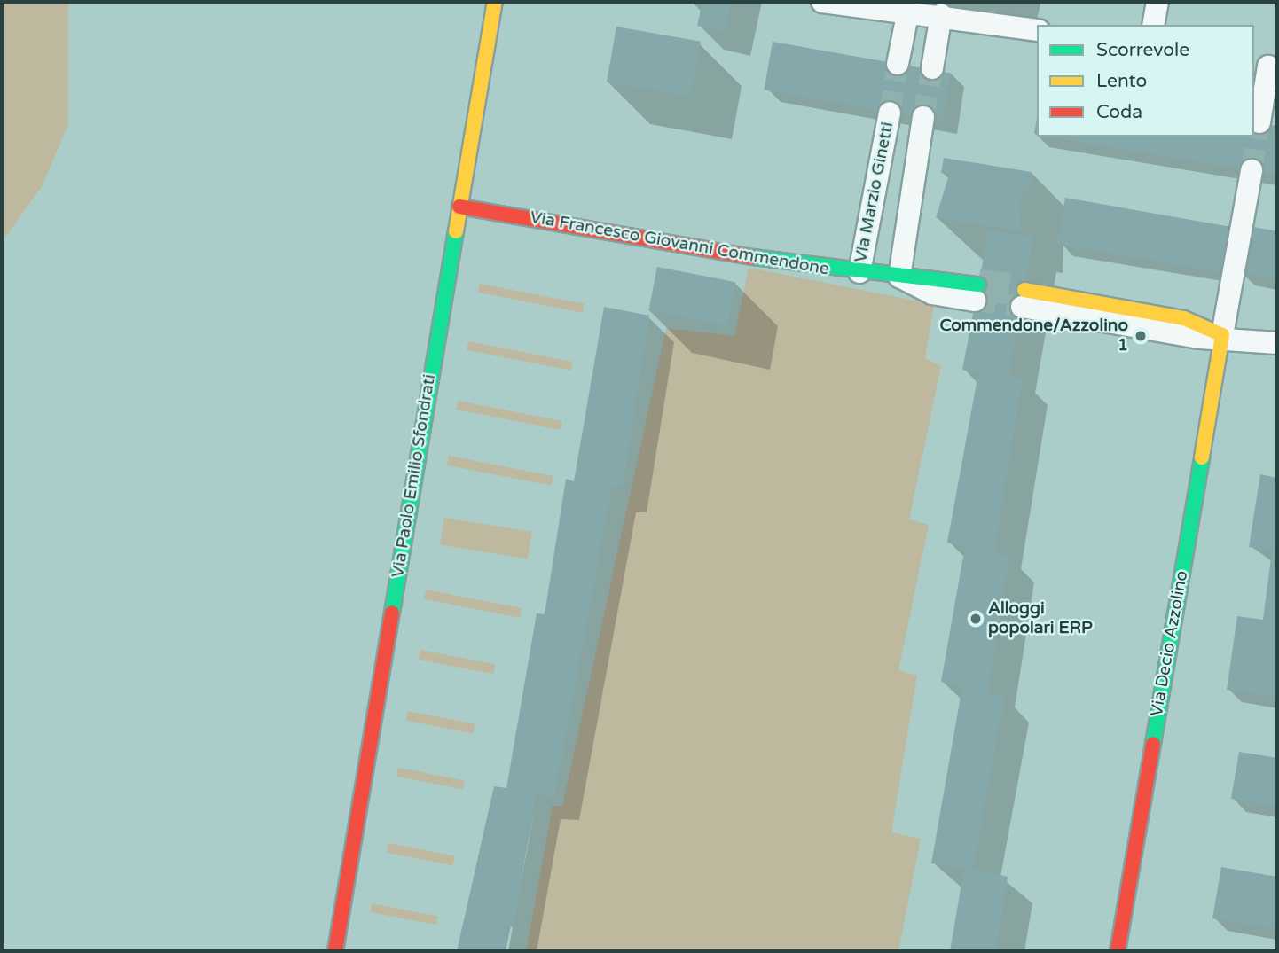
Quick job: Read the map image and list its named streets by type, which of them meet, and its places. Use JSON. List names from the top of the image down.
{
  "streets": {
    "street": [
      "Via Marzio Ginetti",
      "Via Francesco Giovanni Commendone",
      "Via Paolo Emilio Sfondrati",
      "Via Decio Azzolino"
    ]
  },
  "crossings": [
    ["Via Marzio Ginetti", "Via Francesco Giovanni Commendone"],
    ["Via Francesco Giovanni Commendone", "Via Paolo Emilio Sfondrati"]
  ],
  "places": ["Commendone/Azzolino 1", "Alloggi popolari ERP"],
  "legend": ["Scorrevole", "Lento", "Coda"]
}
